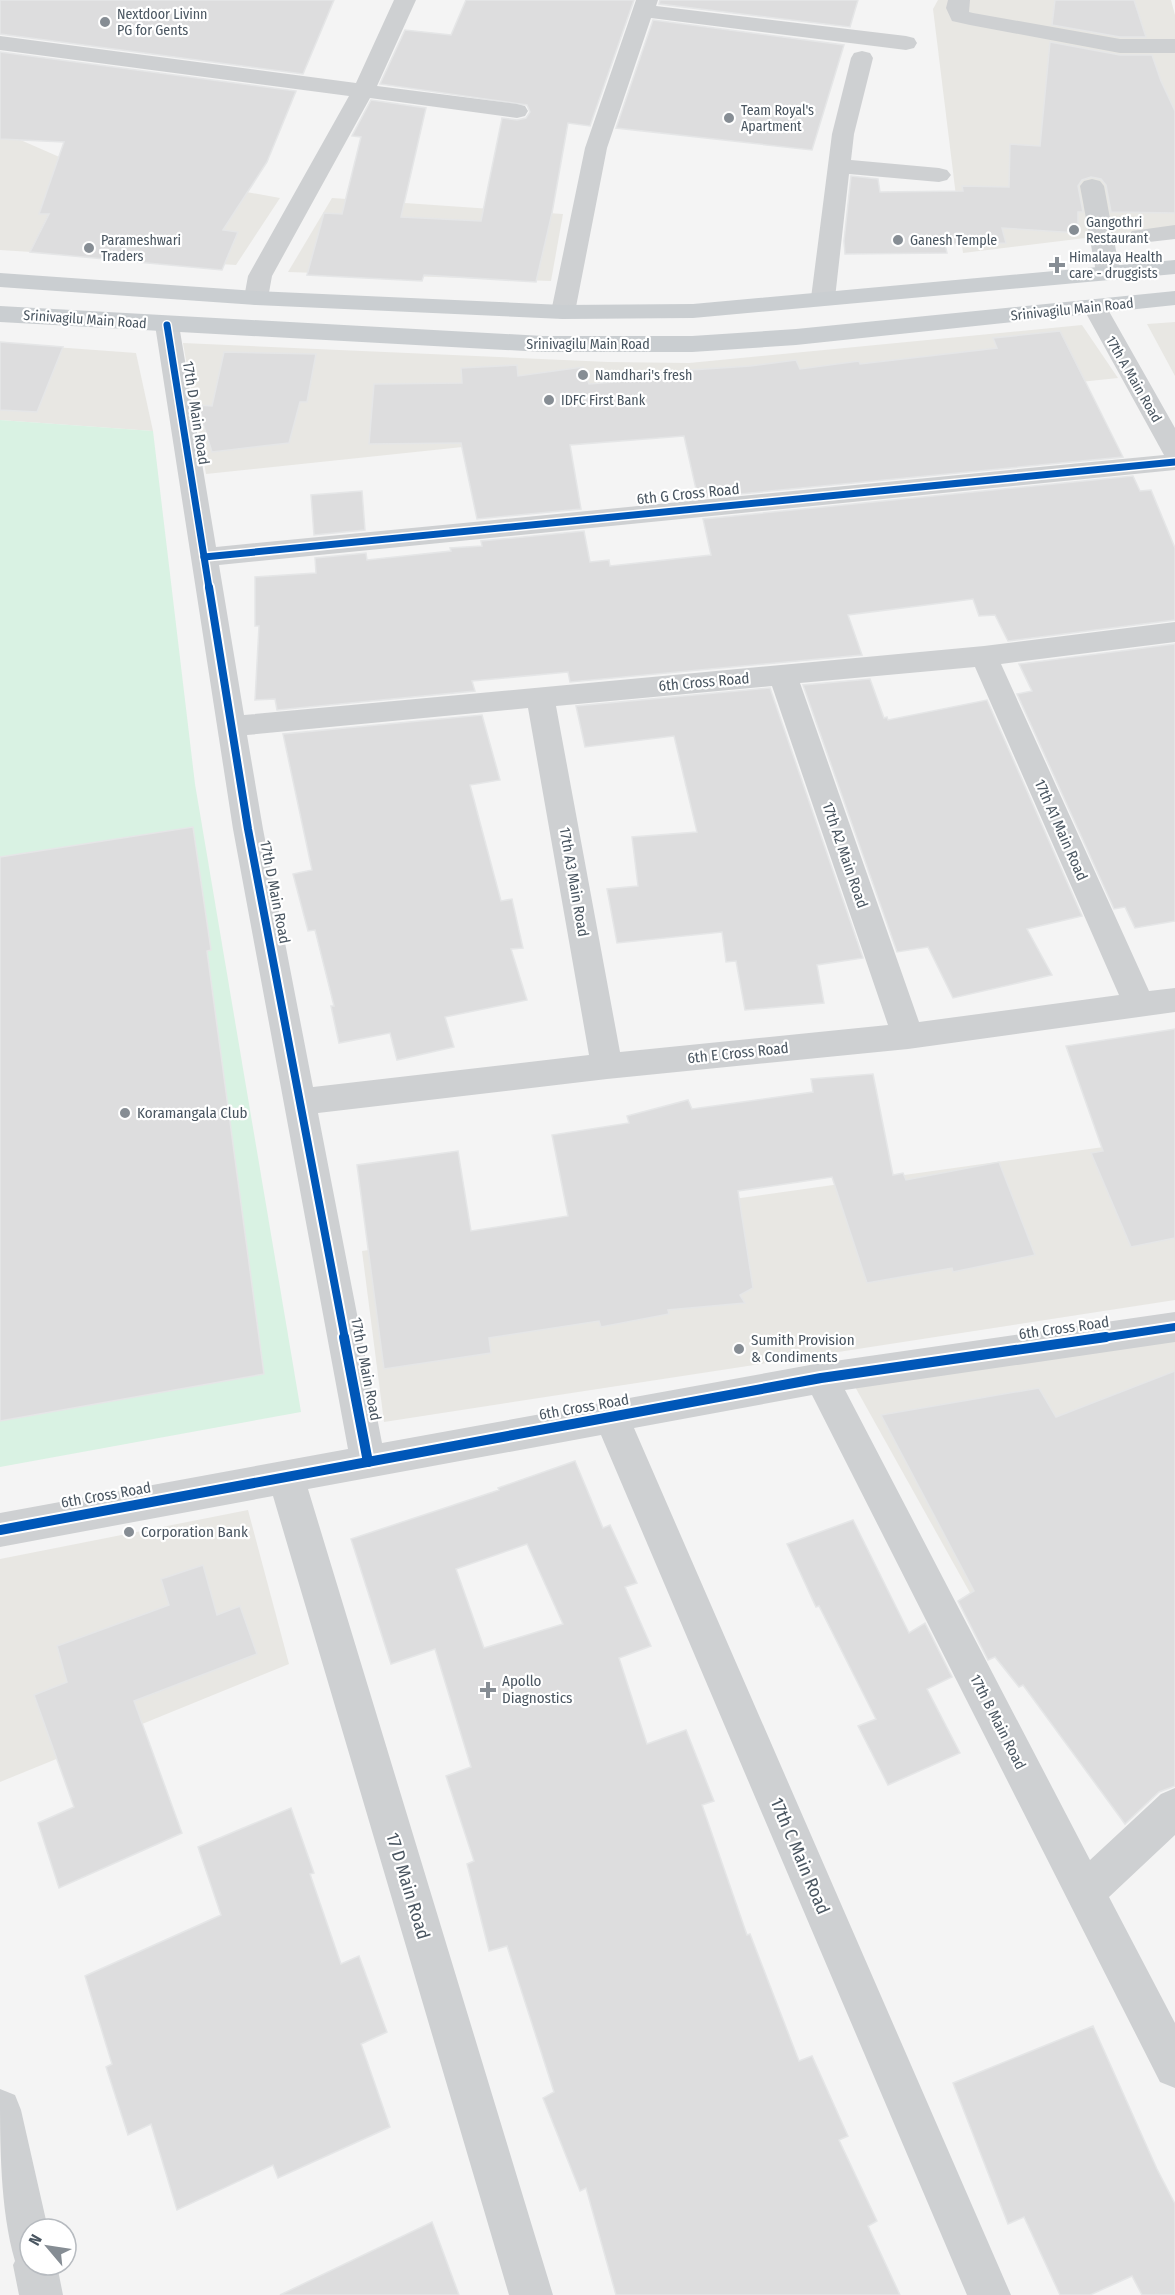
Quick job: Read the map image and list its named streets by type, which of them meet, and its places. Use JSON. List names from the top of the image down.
{
  "streets": {
    "main road": ["Srinivagilu Main Road"],
    "street": [
      "17th A Main Road",
      "17th D Main Road",
      "6th G Cross Road",
      "6th Cross Road",
      "17th A1 Main Road",
      "17th A2 Main Road",
      "17th A3 Main Road",
      "6th E Cross Road",
      "17th B Main Road",
      "17th C Main Road",
      "17 D Main Road"
    ]
  },
  "crossings": [
    ["Srinivagilu Main Road", "17th A Main Road"],
    ["Srinivagilu Main Road", "17th D Main Road"],
    ["17th D Main Road", "6th G Cross Road"],
    ["17th D Main Road", "6th Cross Road"],
    ["17th D Main Road", "6th E Cross Road"],
    ["6th Cross Road", "17th A1 Main Road"],
    ["6th Cross Road", "17th A2 Main Road"],
    ["6th Cross Road", "17th A3 Main Road"],
    ["6th Cross Road", "17th B Main Road"],
    ["6th Cross Road", "17th C Main Road"],
    ["6th Cross Road", "17 D Main Road"],
    ["17th A1 Main Road", "6th E Cross Road"],
    ["17th A2 Main Road", "6th E Cross Road"],
    ["17th A3 Main Road", "6th E Cross Road"]
  ],
  "places": {
    "other": [
      "Nextdoor Livinn PG for Gents",
      "Team Royal's Apartment",
      "Gangothri Restaurant",
      "Ganesh Temple",
      "Parameshwari Traders",
      "Namdhari's fresh",
      "IDFC First Bank",
      "Koramangala Club",
      "Sumith Provision & Condiments",
      "Corporation Bank"
    ],
    "health": ["Himalaya Health care - druggists", "Apollo Diagnostics"]
  },
  "north": "top left"
}
